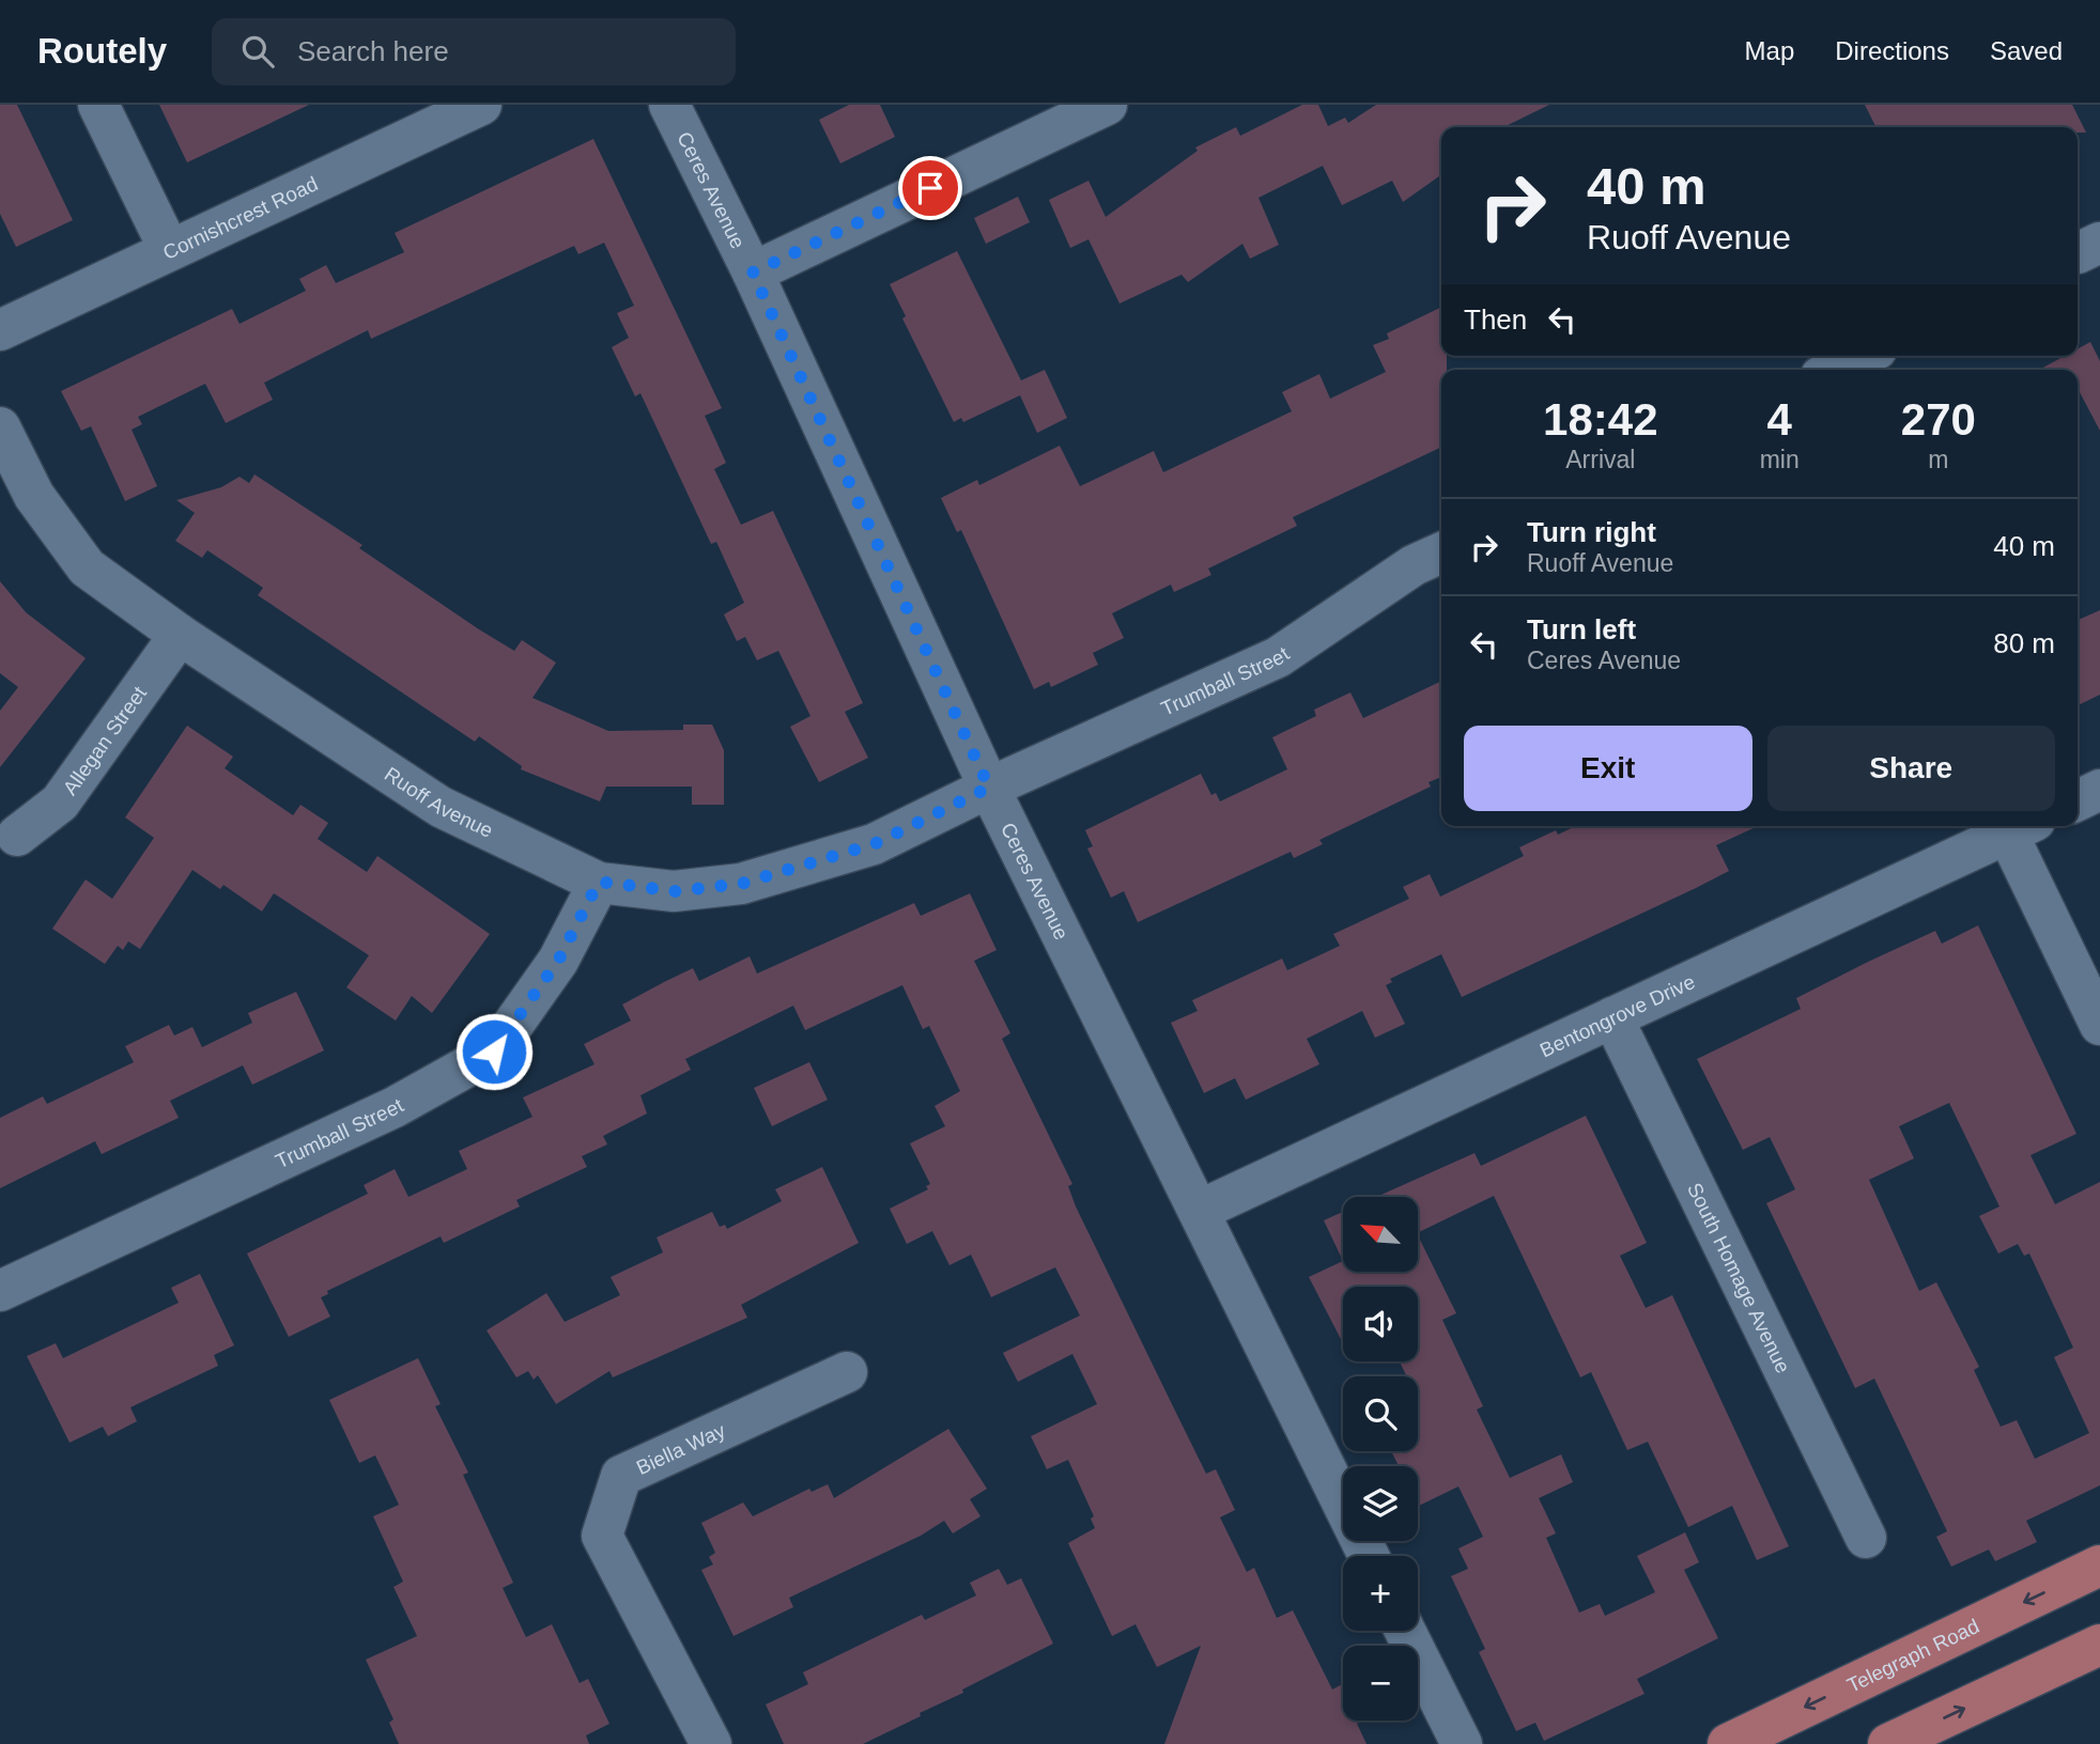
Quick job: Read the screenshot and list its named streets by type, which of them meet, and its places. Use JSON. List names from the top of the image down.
{
  "streets": {
    "main road": ["Telegraph Road"],
    "street": [
      "Ceres Avenue",
      "Cornishcrest Road",
      "Trumball Street",
      "Allegan Street",
      "Ruoff Avenue",
      "Bentongrove Drive",
      "South Homage Avenue",
      "Biella Way"
    ]
  },
  "crossings": [
    ["Ceres Avenue", "Trumball Street"],
    ["Ceres Avenue", "Ruoff Avenue"],
    ["Ceres Avenue", "Bentongrove Drive"],
    ["Trumball Street", "Ruoff Avenue"],
    ["Allegan Street", "Ruoff Avenue"],
    ["Bentongrove Drive", "South Homage Avenue"]
  ],
  "north": "top left",
  "page": {
    "header": "Routely",
    "search": "Search here",
    "nav": ["Map", "Directions", "Saved"],
    "turn": ["40 m", "Ruoff Avenue"],
    "then": "Then",
    "eta": [
      "18:42",
      "Arrival",
      "4",
      "min",
      "270",
      "m"
    ],
    "list": [
      {
        "name": "Turn right",
        "note": "Ruoff Avenue",
        "value": "40 m"
      },
      {
        "name": "Turn left",
        "note": "Ceres Avenue",
        "value": "80 m"
      }
    ],
    "buttons": ["Exit", "Share"],
    "map_buttons": ["+", "−"]
  }
}
